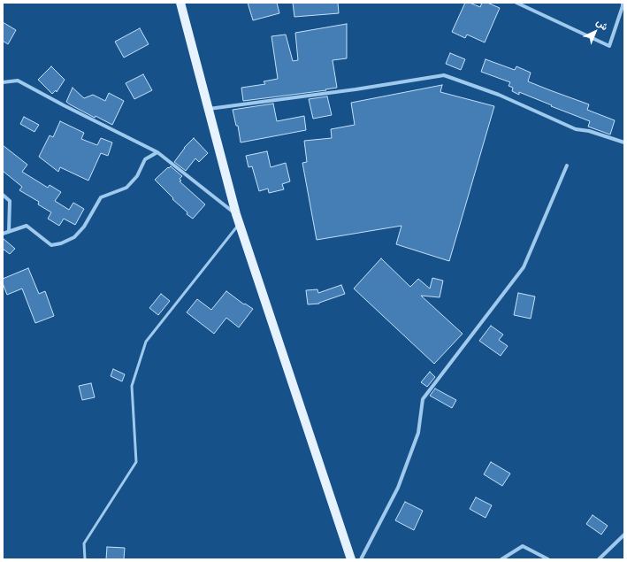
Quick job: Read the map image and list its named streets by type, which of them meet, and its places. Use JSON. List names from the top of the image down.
{
  "north": "top right"
}
